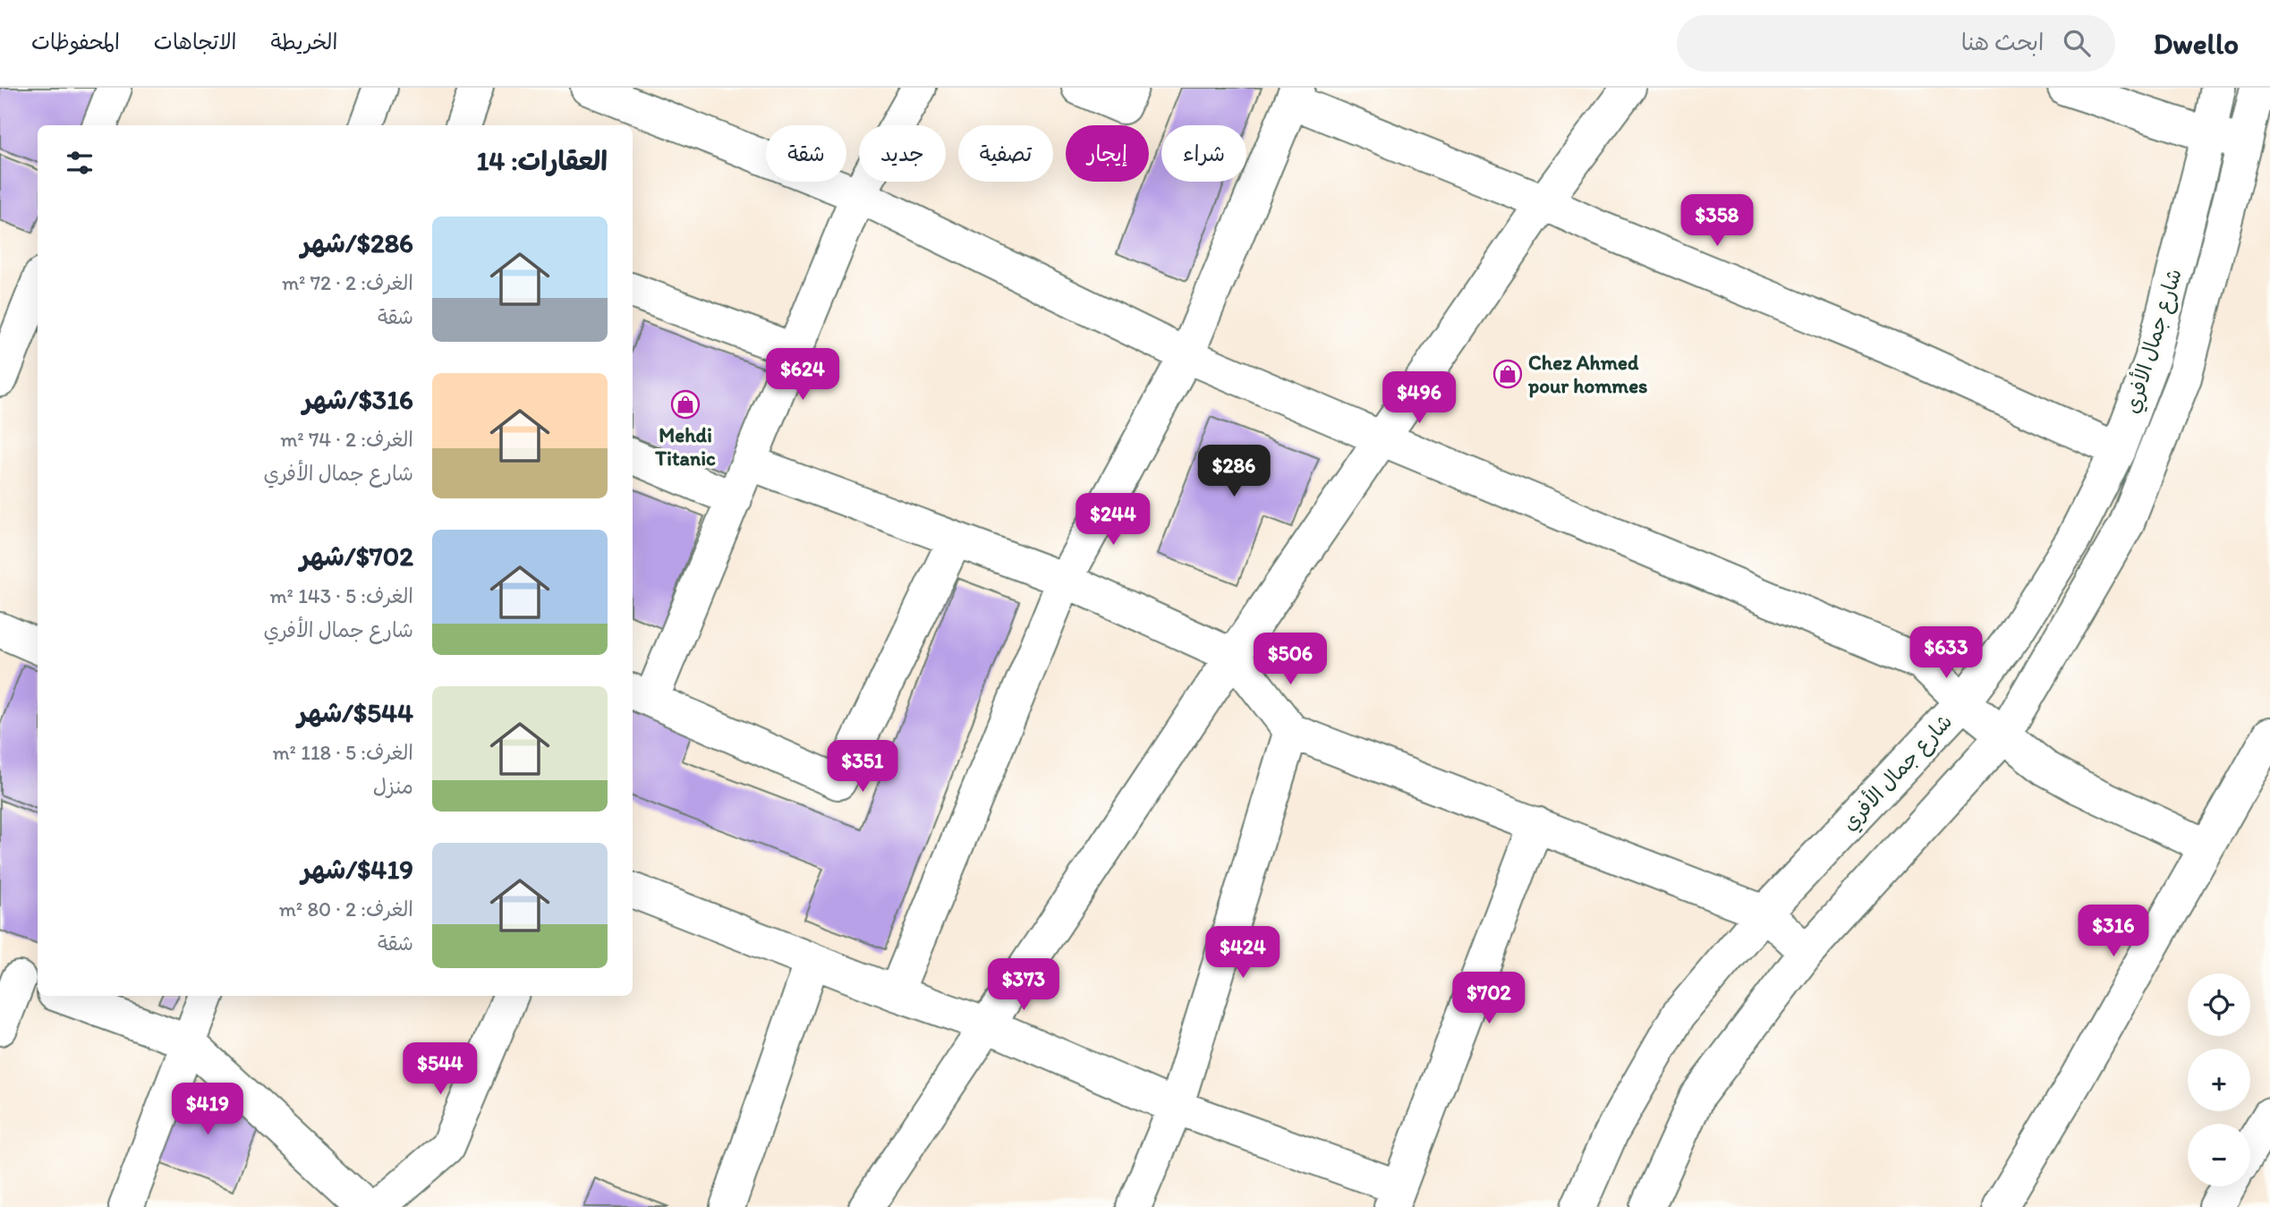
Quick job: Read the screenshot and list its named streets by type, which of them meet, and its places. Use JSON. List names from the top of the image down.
{
  "streets": {
    "street": ["شارع جمال الأفري"]
  },
  "places": {
    "shop": ["Chez Ahmed pour hommes", "Mehdi Titanic"]
  },
  "page": {
    "header": "Dwello",
    "search": "ابحث هنا",
    "nav": ["الخريطة", "الاتجاهات", "المحفوظات"],
    "chip": [
      "شراء",
      "إيجار",
      "تصفية",
      "جديد",
      "شقة"
    ],
    "heading": "العقارات: 14",
    "price": [
      "$358",
      "$624",
      "$496",
      "$286",
      "$244",
      "$633",
      "$506",
      "$351",
      "$316",
      "$424",
      "$373",
      "$702",
      "$544",
      "$419"
    ],
    "list": [
      {
        "name": "$286/شهر",
        "note": "الغرف: 2 · 72 m² · شقة"
      },
      {
        "name": "$316/شهر",
        "note": "الغرف: 2 · 74 m² · شارع جمال الأفري"
      },
      {
        "name": "$702/شهر",
        "note": "الغرف: 5 · 143 m² · شارع جمال الأفري"
      },
      {
        "name": "$544/شهر",
        "note": "الغرف: 5 · 118 m² · منزل"
      },
      {
        "name": "$419/شهر",
        "note": "الغرف: 2 · 80 m² · شقة"
      }
    ],
    "map_buttons": ["+", "−"]
  }
}
